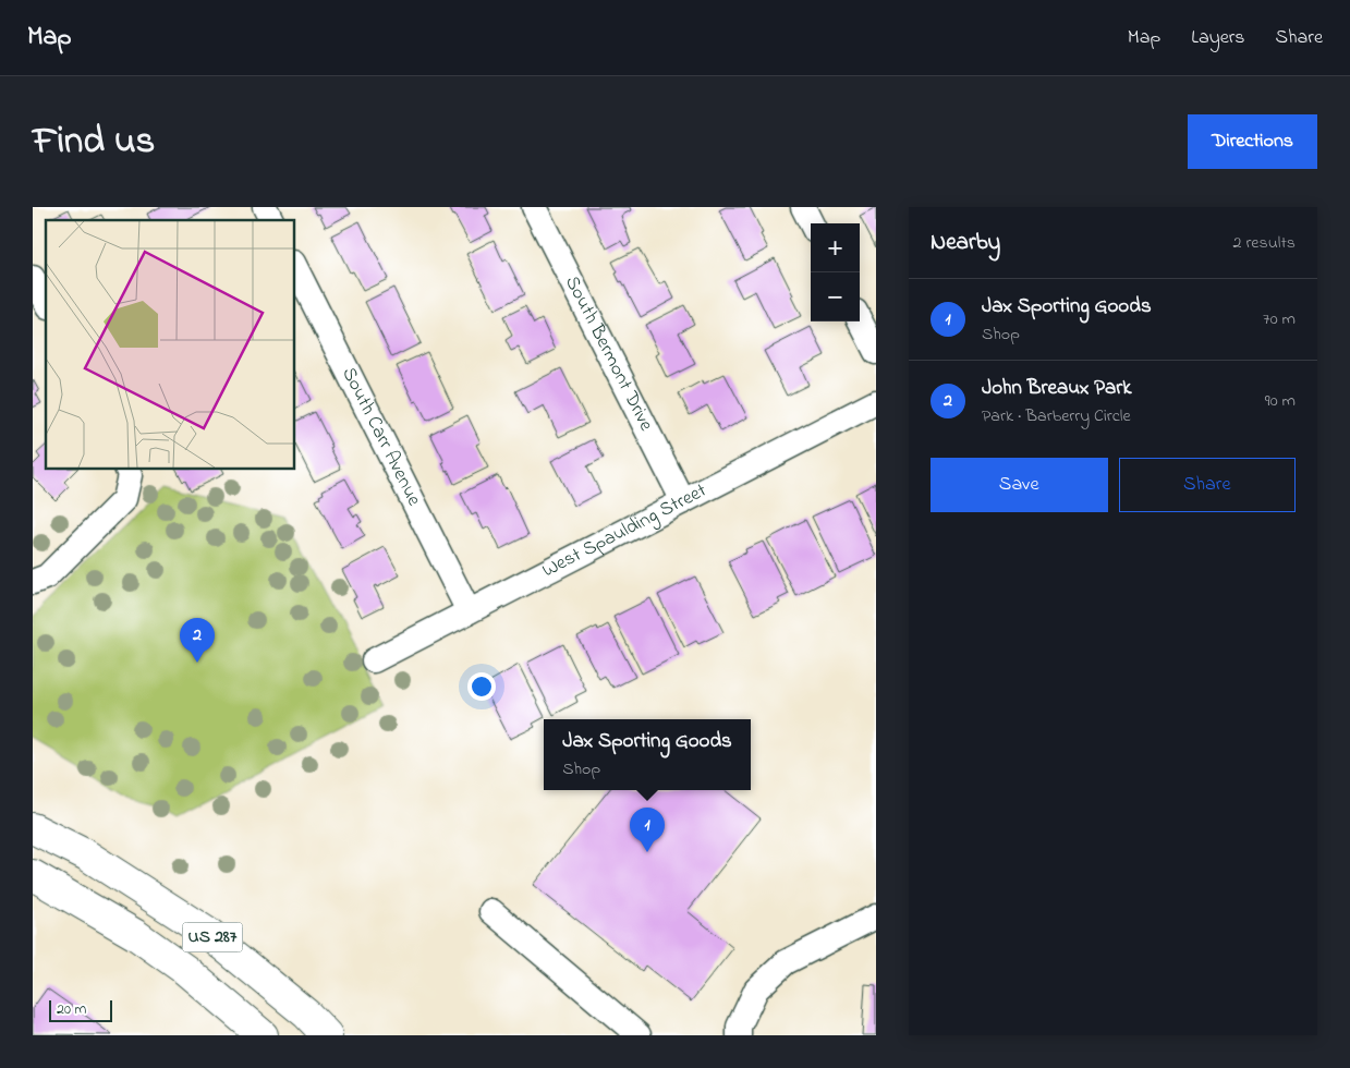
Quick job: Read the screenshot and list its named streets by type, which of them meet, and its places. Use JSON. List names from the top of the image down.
{
  "streets": {
    "main road": ["US 287"],
    "street": ["South Bermont Drive", "South Carr Avenue", "West Spaulding Street"]
  },
  "crossings": [
    ["South Bermont Drive", "West Spaulding Street"],
    ["South Carr Avenue", "West Spaulding Street"]
  ],
  "scale_bar": "20 m",
  "page": {
    "header": "Map",
    "nav": ["Map", "Layers", "Share"],
    "title": "Find us",
    "buttons": [
      "Directions",
      ["Save", "Share"]
    ],
    "heading": ["Nearby", "2 results"],
    "map_buttons": ["+", "−"],
    "list": [
      {
        "mark": "1",
        "name": "Jax Sporting Goods",
        "note": "Shop",
        "value": "70 m"
      },
      {
        "mark": "2",
        "name": "John Breaux Park",
        "note": "Park · Barberry Circle",
        "value": "90 m"
      }
    ],
    "pins": ["2", "1"],
    "popup": ["Jax Sporting Goods", "Shop"],
    "scale": "20 m"
  }
}
